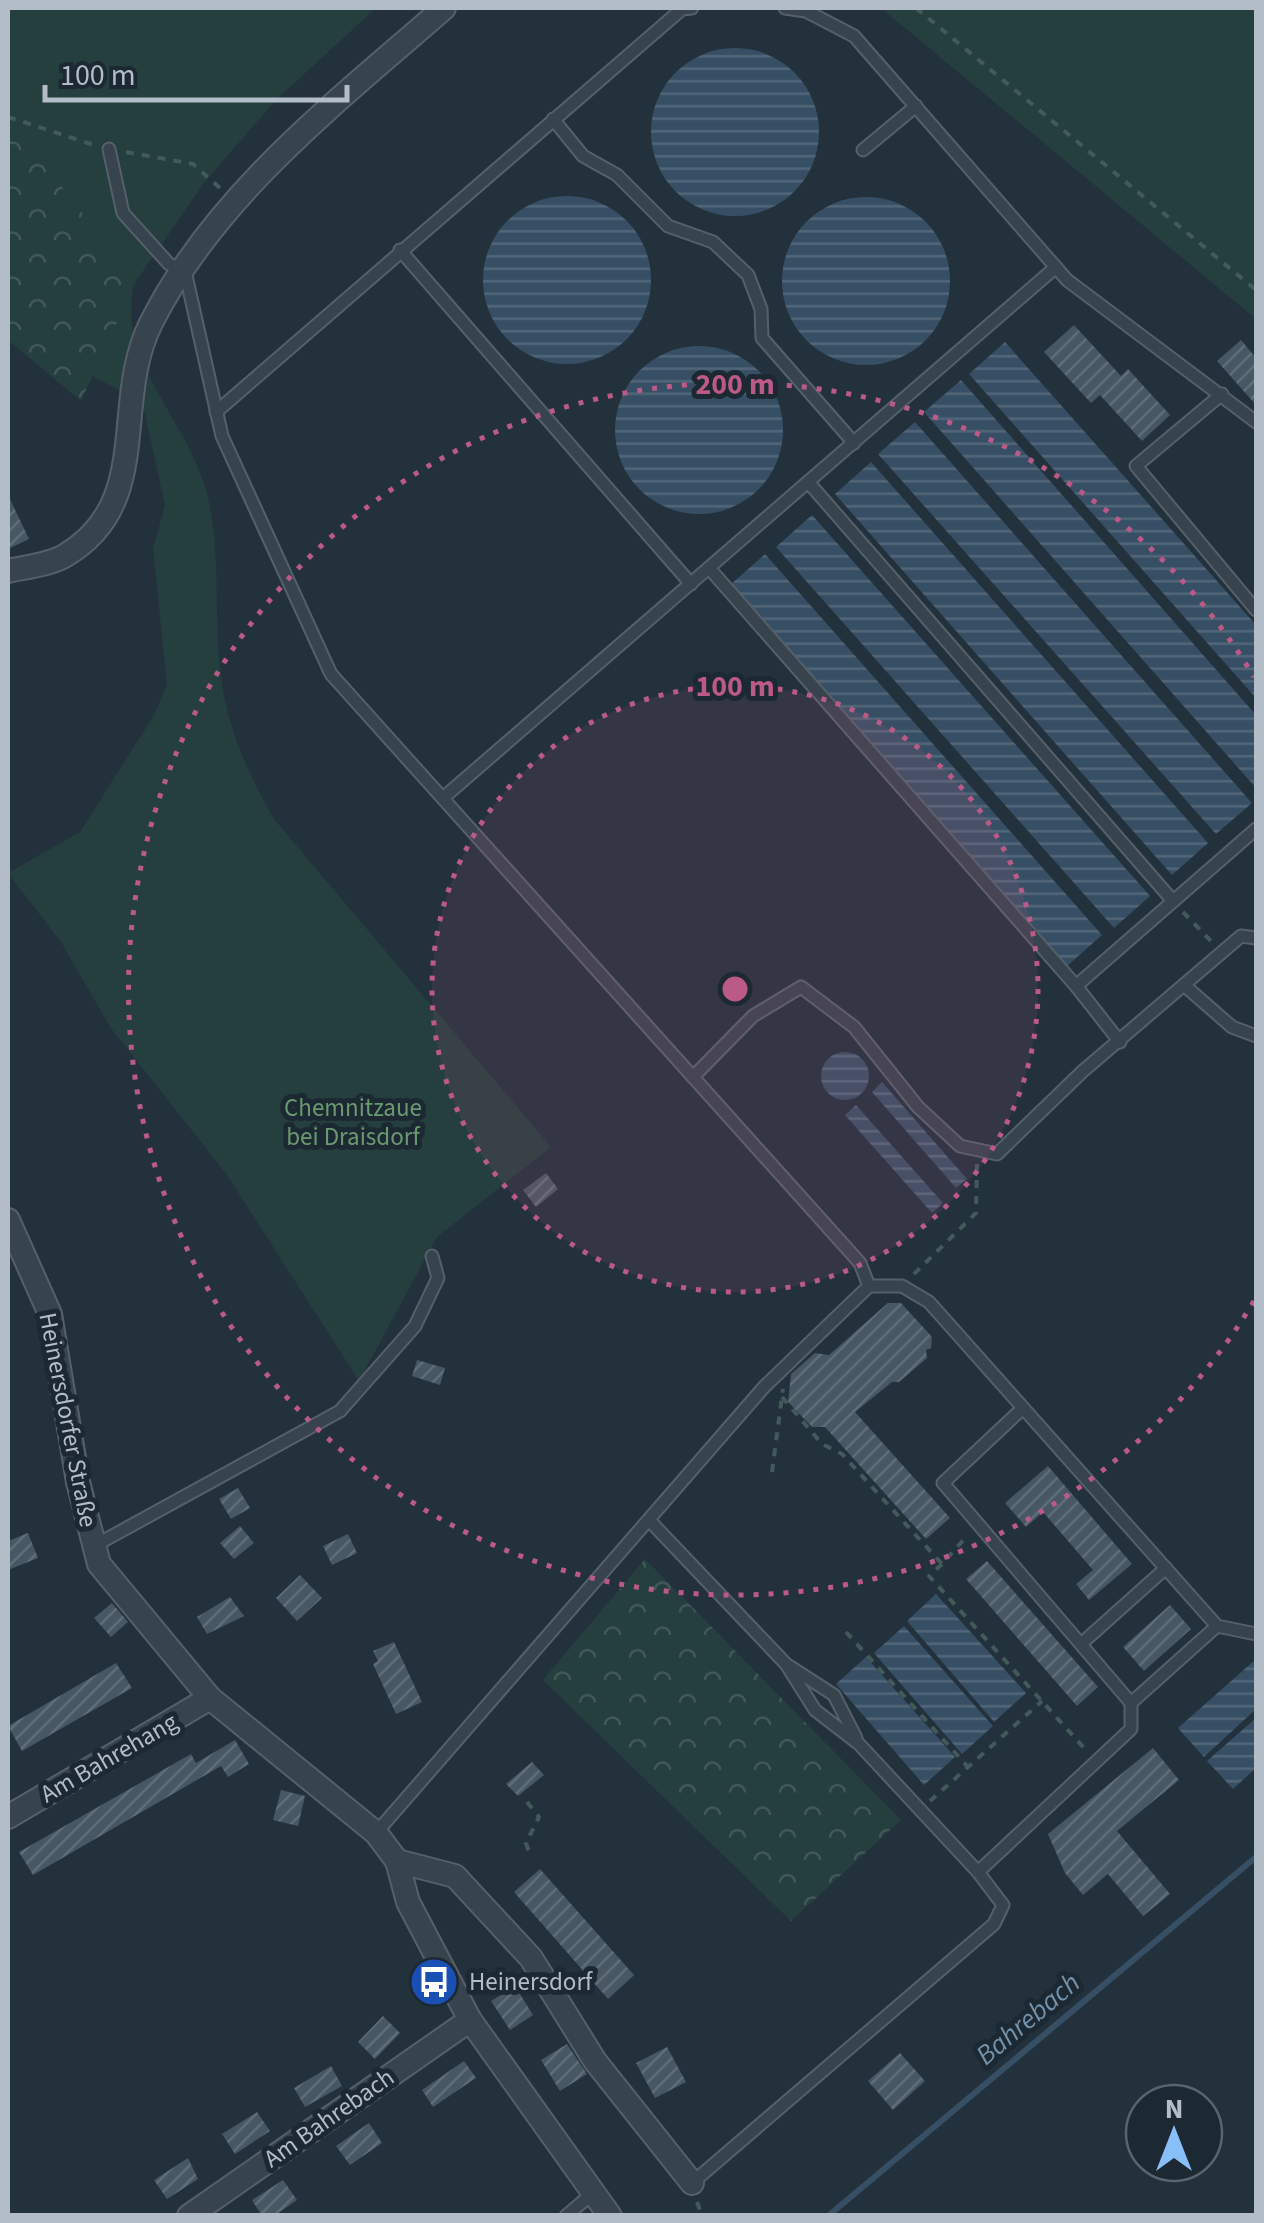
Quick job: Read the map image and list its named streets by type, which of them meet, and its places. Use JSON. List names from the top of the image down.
{
  "streets": {
    "street": ["Heinersdorfer Straße", "Am Bahrehang", "Am Bahrebach"]
  },
  "crossings": [
    ["Heinersdorfer Straße", "Am Bahrehang"],
    ["Heinersdorfer Straße", "Am Bahrebach"]
  ],
  "water": ["Bahrebach"],
  "parks": ["Chemnitzaue bei Draisdorf"],
  "places": {
    "bus stop": ["Heinersdorf"]
  },
  "scale_bar": "100 m",
  "north": "top",
  "rings": ["200 m", "100 m"]
}
